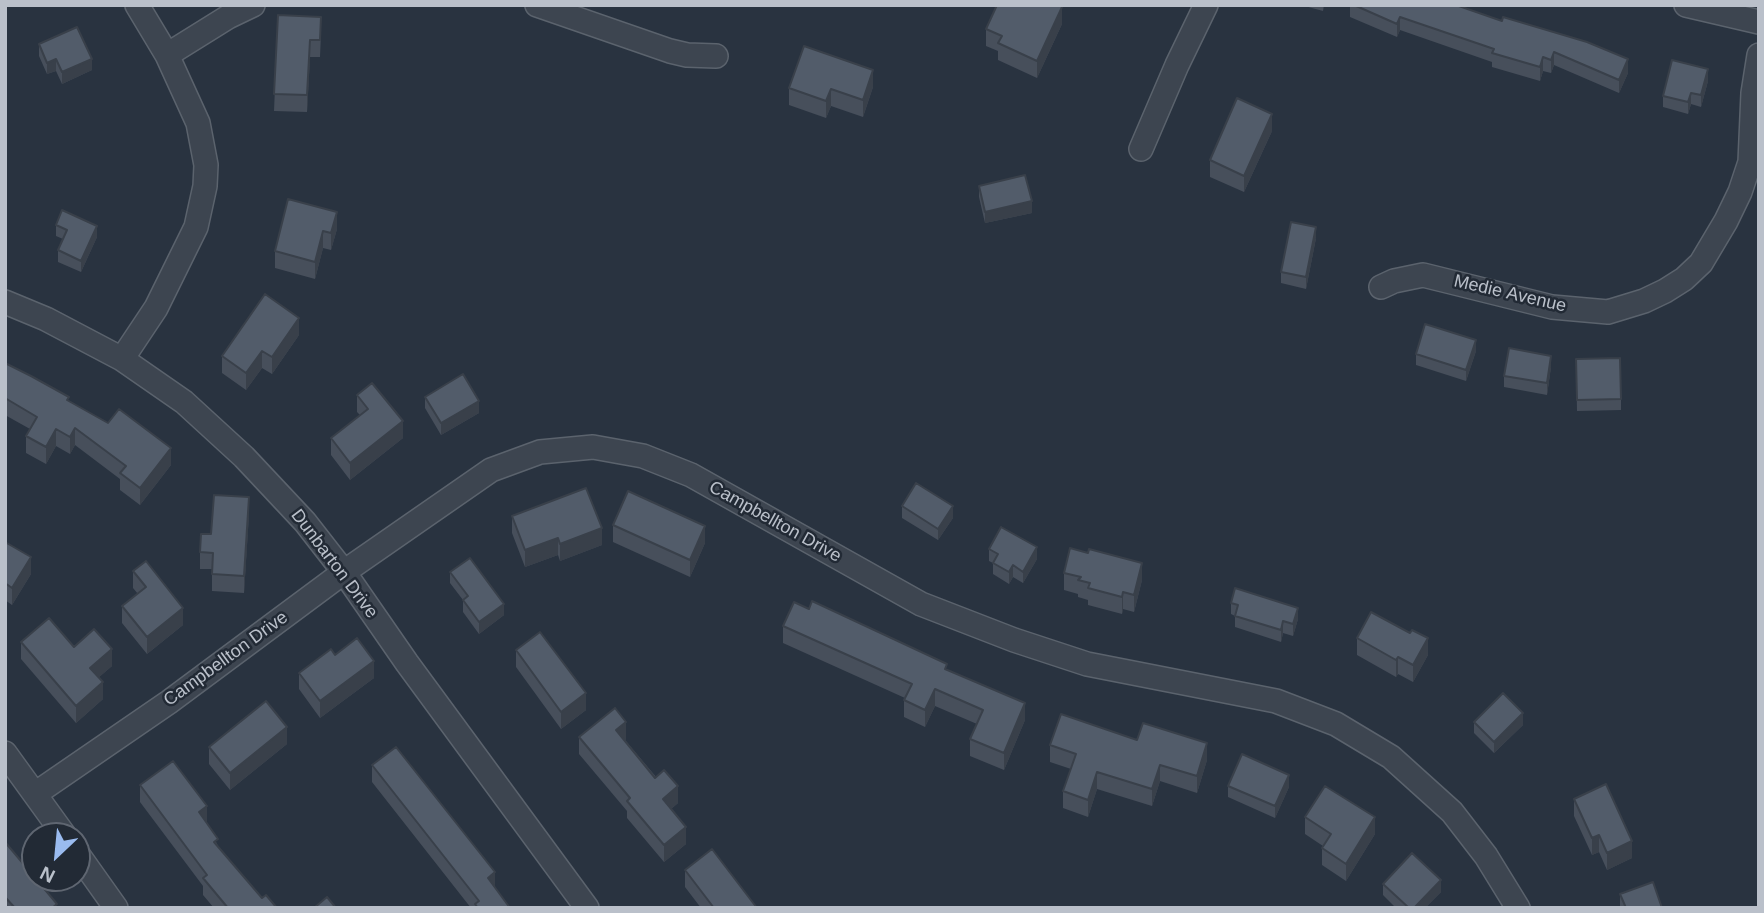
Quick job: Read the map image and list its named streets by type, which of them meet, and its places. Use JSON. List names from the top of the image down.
{
  "streets": {
    "street": ["Medie Avenue", "Campbellton Drive", "Dunbarton Drive"]
  },
  "crossings": [
    ["Campbellton Drive", "Dunbarton Drive"]
  ],
  "north": "bottom left"
}
